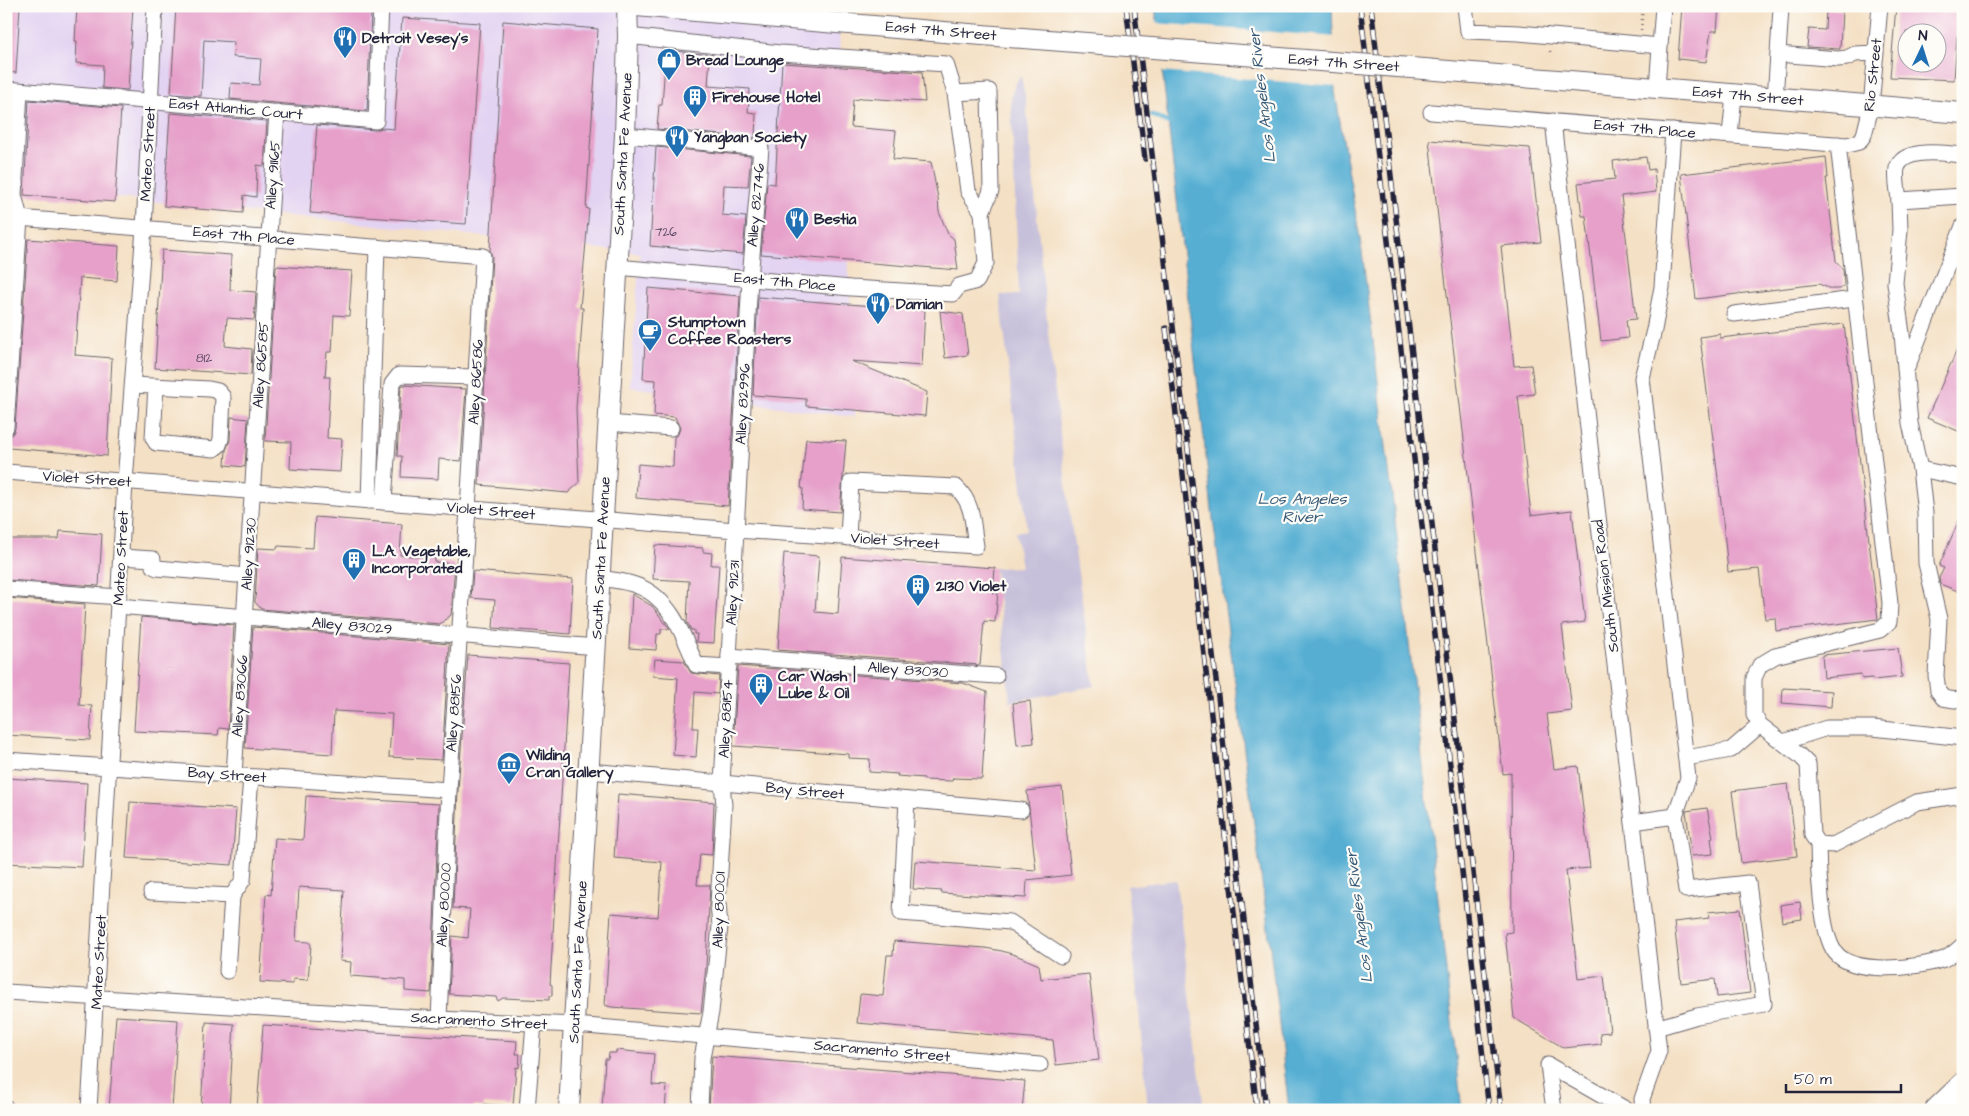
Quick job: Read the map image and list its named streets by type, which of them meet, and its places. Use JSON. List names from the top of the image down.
{
  "streets": {
    "main road": ["East 7th Street", "South Santa Fe Avenue"],
    "street": [
      "Rio Street",
      "East Atlantic Court",
      "East 7th Place",
      "Mateo Street",
      "Alley 91165",
      "Alley 82746",
      "Alley 86585",
      "Alley 86586",
      "Alley 82996",
      "Violet Street",
      "Alley 91230",
      "South Mission Road",
      "Alley 91231",
      "Alley 83029",
      "Alley 83030",
      "Alley 83066",
      "Alley 88156",
      "Alley 88154",
      "Bay Street",
      "Alley 80000",
      "Alley 80001",
      "Sacramento Street"
    ]
  },
  "crossings": [
    ["East 7th Street", "Rio Street"],
    ["Rio Street", "East 7th Place"],
    ["East Atlantic Court", "Mateo Street"],
    ["East Atlantic Court", "Alley 91165"],
    ["East 7th Place", "Mateo Street"],
    ["East 7th Place", "South Santa Fe Avenue"],
    ["East 7th Place", "Alley 91165"],
    ["East 7th Place", "Alley 82746"],
    ["East 7th Place", "Alley 86585"],
    ["East 7th Place", "Alley 86586"],
    ["East 7th Place", "Alley 82996"],
    ["East 7th Place", "South Mission Road"],
    ["Mateo Street", "Violet Street"],
    ["Mateo Street", "Alley 83029"],
    ["Mateo Street", "Bay Street"],
    ["Mateo Street", "Sacramento Street"],
    ["South Santa Fe Avenue", "Alley 82746"],
    ["South Santa Fe Avenue", "Violet Street"],
    ["South Santa Fe Avenue", "Alley 83029"],
    ["South Santa Fe Avenue", "Alley 83030"],
    ["South Santa Fe Avenue", "Bay Street"],
    ["South Santa Fe Avenue", "Sacramento Street"],
    ["Alley 91165", "Alley 86585"],
    ["Alley 82746", "Alley 82996"],
    ["Alley 86585", "Violet Street"],
    ["Alley 86585", "Alley 91230"],
    ["Alley 86586", "Violet Street"],
    ["Alley 86586", "Alley 83029"],
    ["Alley 86586", "Alley 88156"],
    ["Alley 82996", "Violet Street"],
    ["Alley 82996", "Alley 91231"],
    ["Violet Street", "Alley 91230"],
    ["Violet Street", "Alley 91231"],
    ["Alley 91230", "Alley 83029"],
    ["Alley 91230", "Alley 83066"],
    ["Alley 91231", "Alley 83030"],
    ["Alley 91231", "Alley 88154"],
    ["Alley 83029", "Alley 83066"],
    ["Alley 83029", "Alley 88156"],
    ["Alley 83030", "Alley 88154"],
    ["Alley 83066", "Bay Street"],
    ["Alley 88156", "Bay Street"],
    ["Alley 88156", "Alley 80000"],
    ["Alley 88154", "Bay Street"],
    ["Alley 88154", "Alley 80001"],
    ["Bay Street", "Alley 80000"],
    ["Bay Street", "Alley 80001"],
    ["Alley 80000", "Sacramento Street"],
    ["Alley 80001", "Sacramento Street"]
  ],
  "water": ["Los Angeles River"],
  "places": {
    "restaurant": [
      "Detroit Vesey's",
      "Yangban Society",
      "Bestia",
      "Damian"
    ],
    "shop": ["Bread Lounge"],
    "building": [
      "Firehouse Hotel",
      "L.A. Vegetable, Incorporated",
      "2130 Violet",
      "Car Wash | Lube & Oil"
    ],
    "cafe": ["Stumptown Coffee Roasters"],
    "museum": ["Wilding Cran Gallery"]
  },
  "house_numbers": ["726", "812"],
  "scale_bar": "50 m",
  "north": "top"
}
